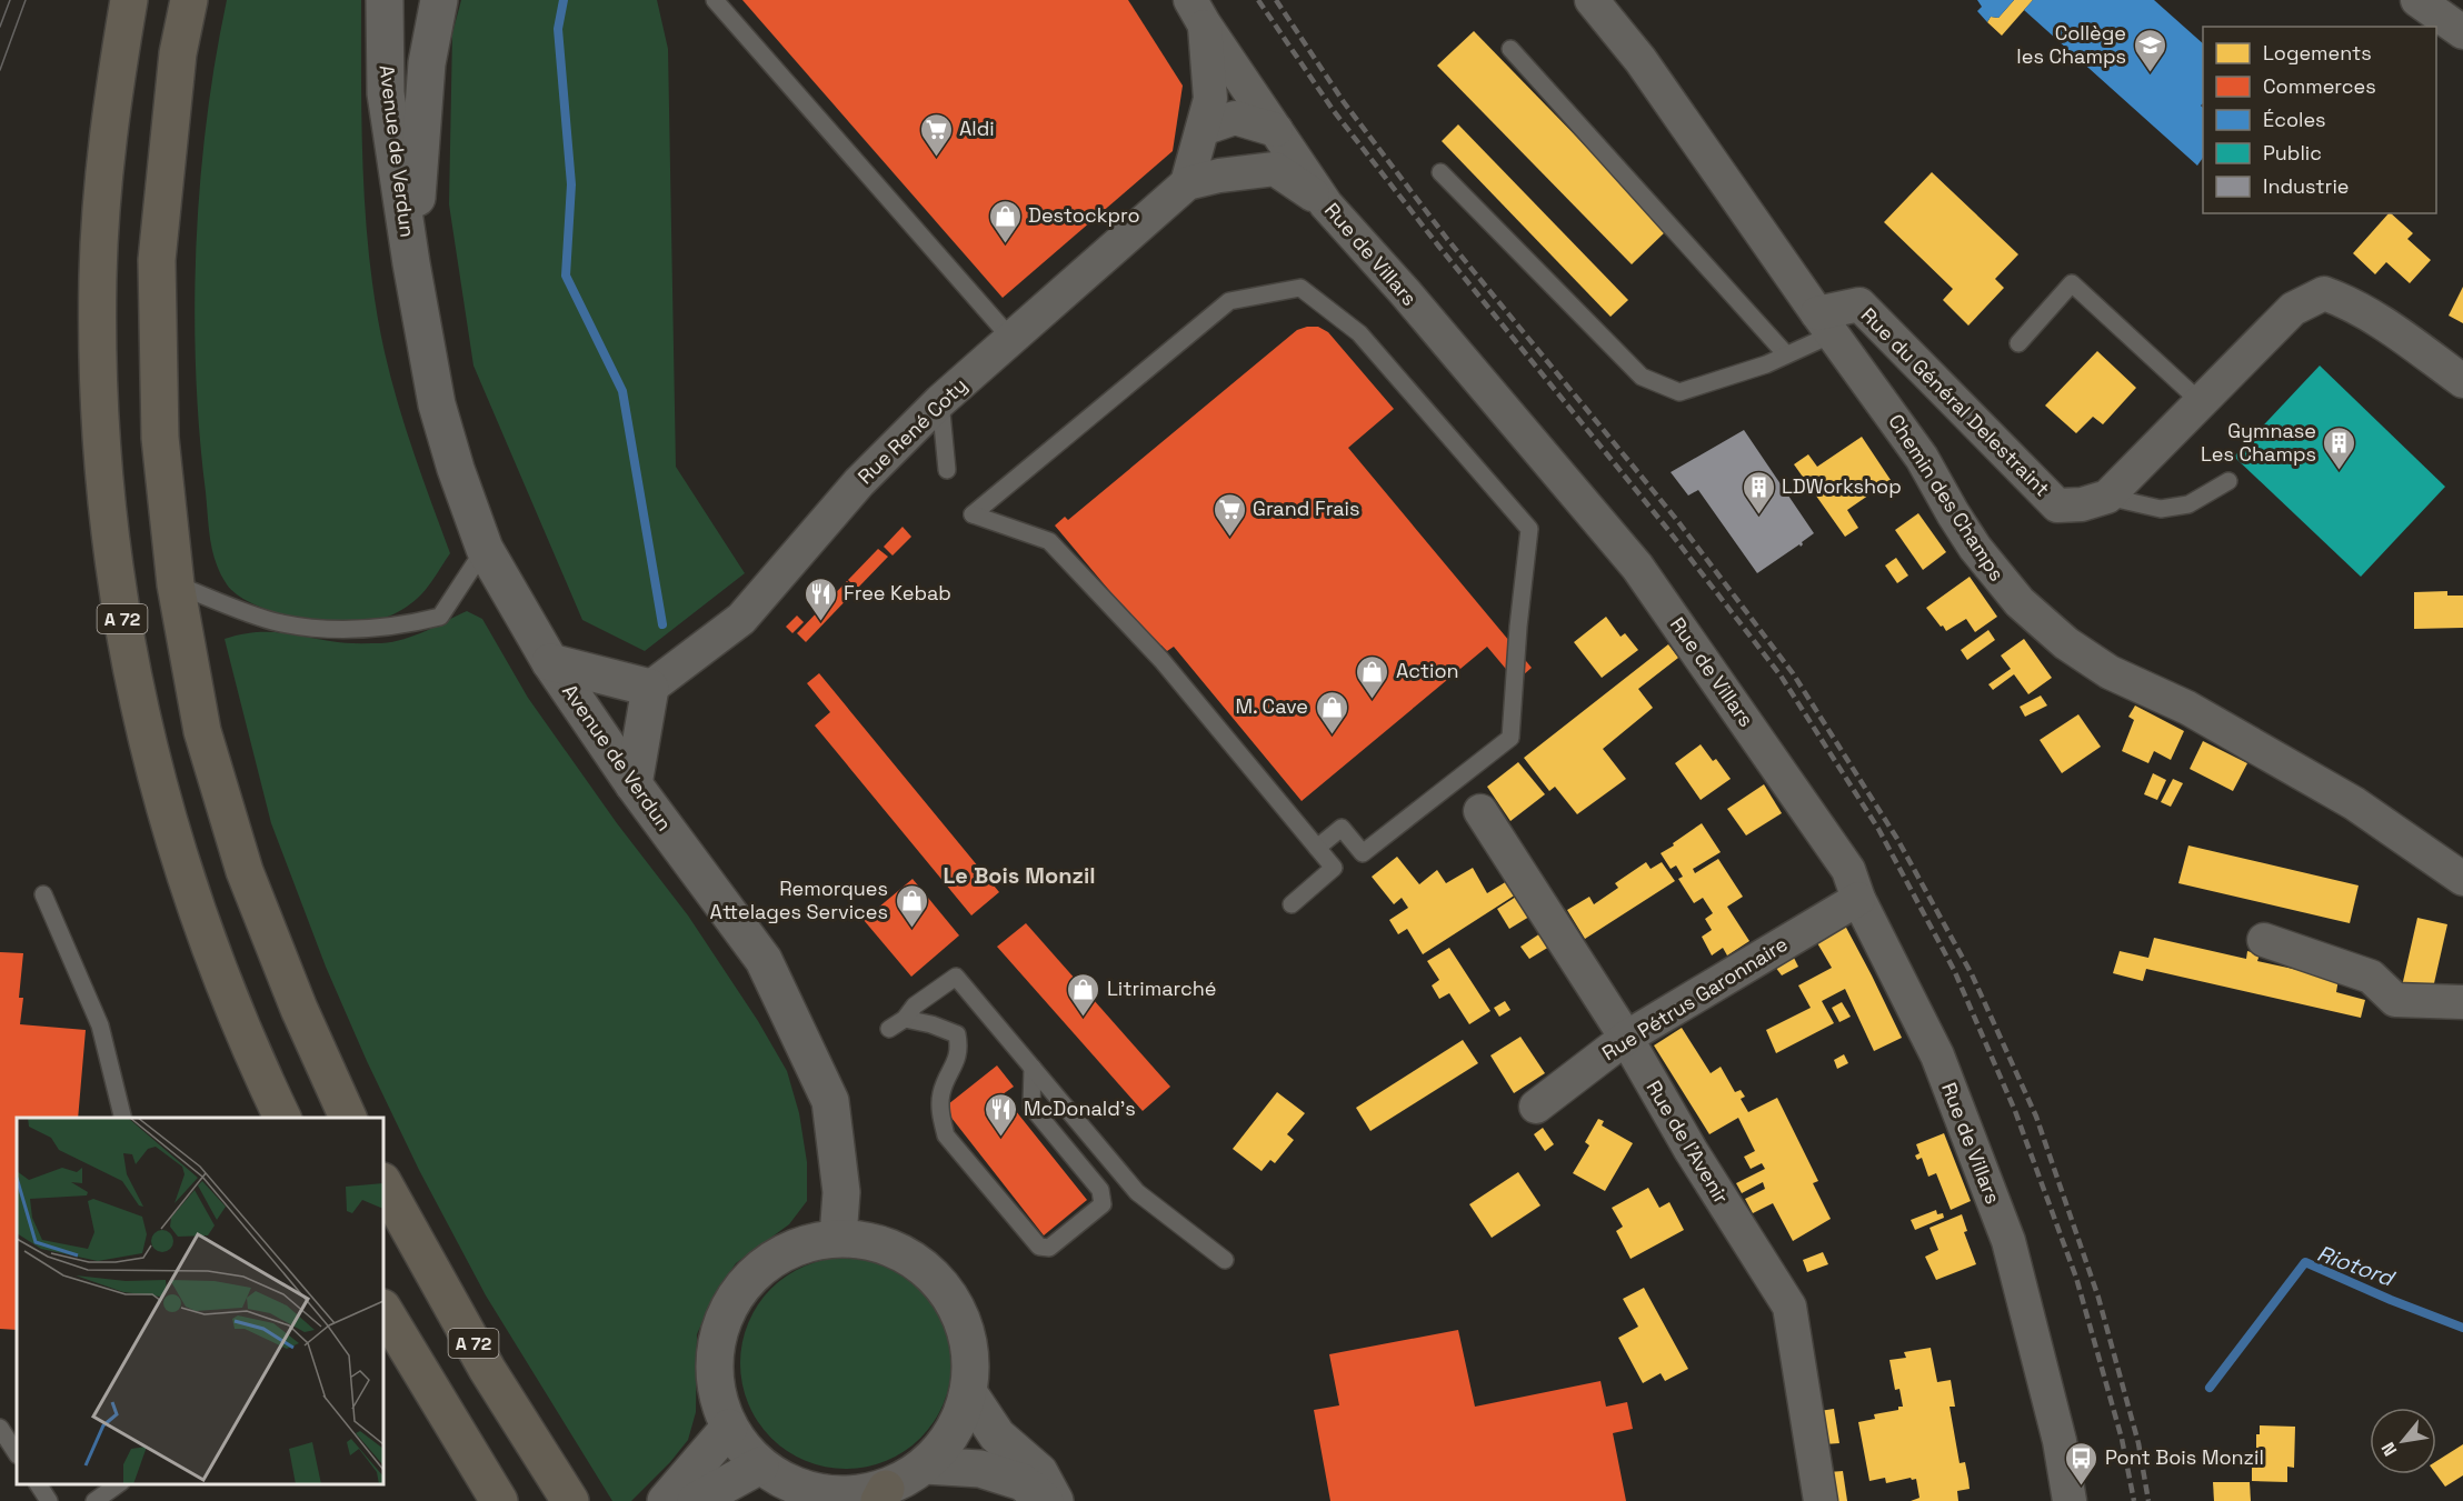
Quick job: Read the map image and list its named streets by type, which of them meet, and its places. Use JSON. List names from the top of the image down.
{
  "streets": {
    "highway": ["A 72"],
    "main road": ["Avenue de Verdun"],
    "street": [
      "Rue de Villars",
      "Rue du Général Delestraint",
      "Rue René Coty",
      "Chemin des Champs",
      "Rue Pétrus Garonnaire",
      "Rue de l'Avenir"
    ]
  },
  "crossings": [
    ["Rue de Villars", "Rue René Coty"],
    ["Rue de Villars", "Rue Pétrus Garonnaire"],
    ["Rue du Général Delestraint", "Chemin des Champs"],
    ["Rue Pétrus Garonnaire", "Rue de l'Avenir"]
  ],
  "districts": ["Le Bois Monzil"],
  "water": ["Riotord"],
  "places": {
    "school or university": ["Collège les Champs"],
    "supermarket": ["Aldi", "Grand Frais"],
    "shop": [
      "Destockpro",
      "Action",
      "M. Cave",
      "Remorques Attelages Services",
      "Litrimarché"
    ],
    "building": ["Gymnase Les Champs", "LDWorkshop"],
    "restaurant": ["Free Kebab", "McDonald's"],
    "bus stop": ["Pont Bois Monzil"]
  },
  "legend": [
    "Logements",
    "Commerces",
    "Écoles",
    "Public",
    "Industrie"
  ],
  "north": "bottom left"
}
